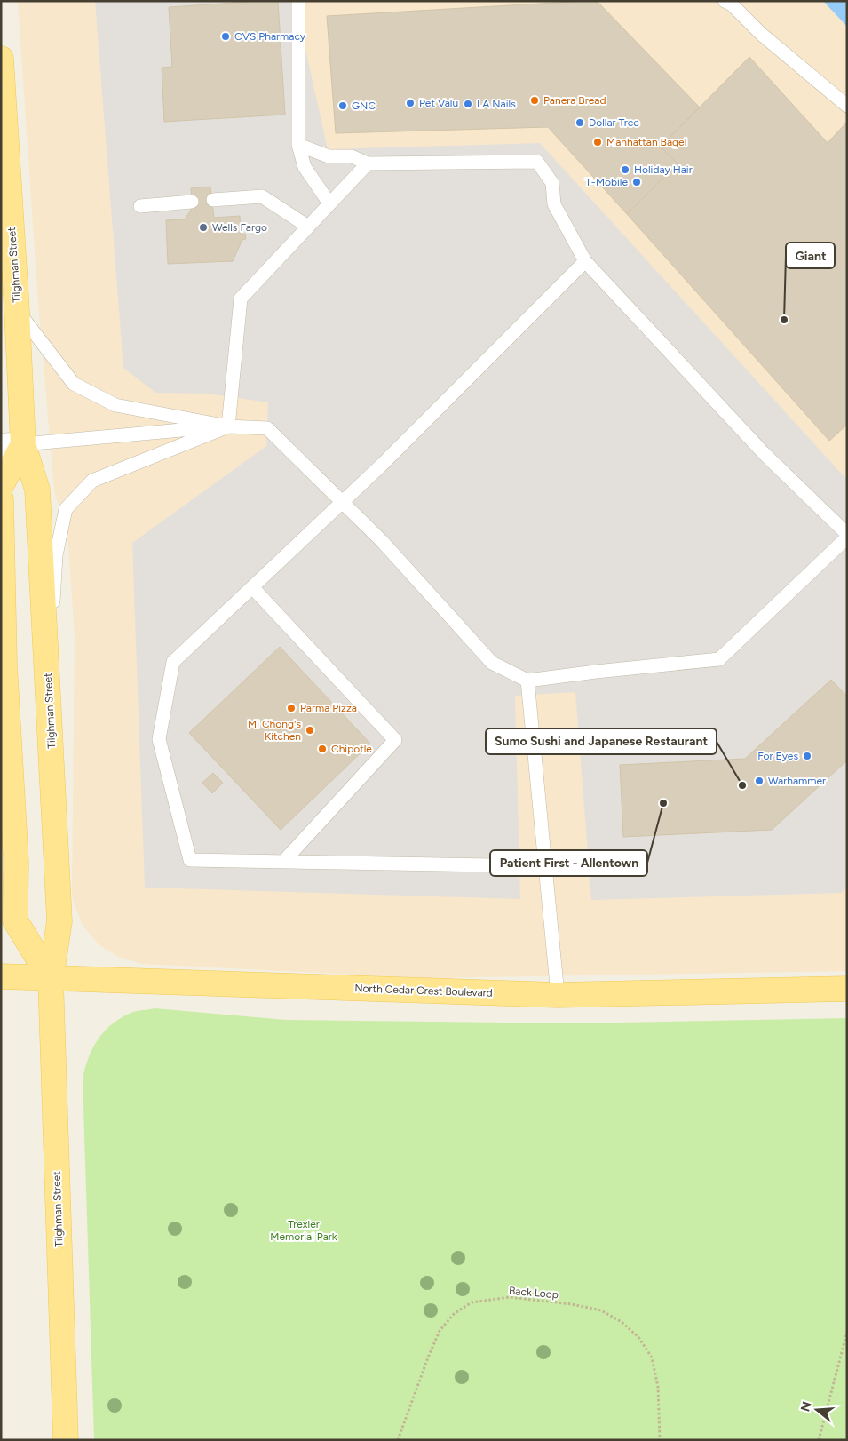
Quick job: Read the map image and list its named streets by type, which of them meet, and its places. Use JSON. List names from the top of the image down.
{
  "streets": {
    "main road": ["Tilghman Street", "North Cedar Crest Boulevard"],
    "path": ["Back Loop"]
  },
  "crossings": [
    ["Tilghman Street", "North Cedar Crest Boulevard"]
  ],
  "parks": ["Trexler Memorial Park"],
  "places": [
    "CVS Pharmacy",
    "Panera Bread",
    "Pet Valu",
    "LA Nails",
    "GNC",
    "Dollar Tree",
    "Manhattan Bagel",
    "Holiday Hair",
    "T-Mobile",
    "Wells Fargo",
    "Giant",
    "Parma Pizza",
    "Mi Chong's Kitchen",
    "Chipotle",
    "For Eyes",
    "Warhammer",
    "Sumo Sushi and Japanese Restaurant",
    "Patient First - Allentown"
  ],
  "north": "left"
}
